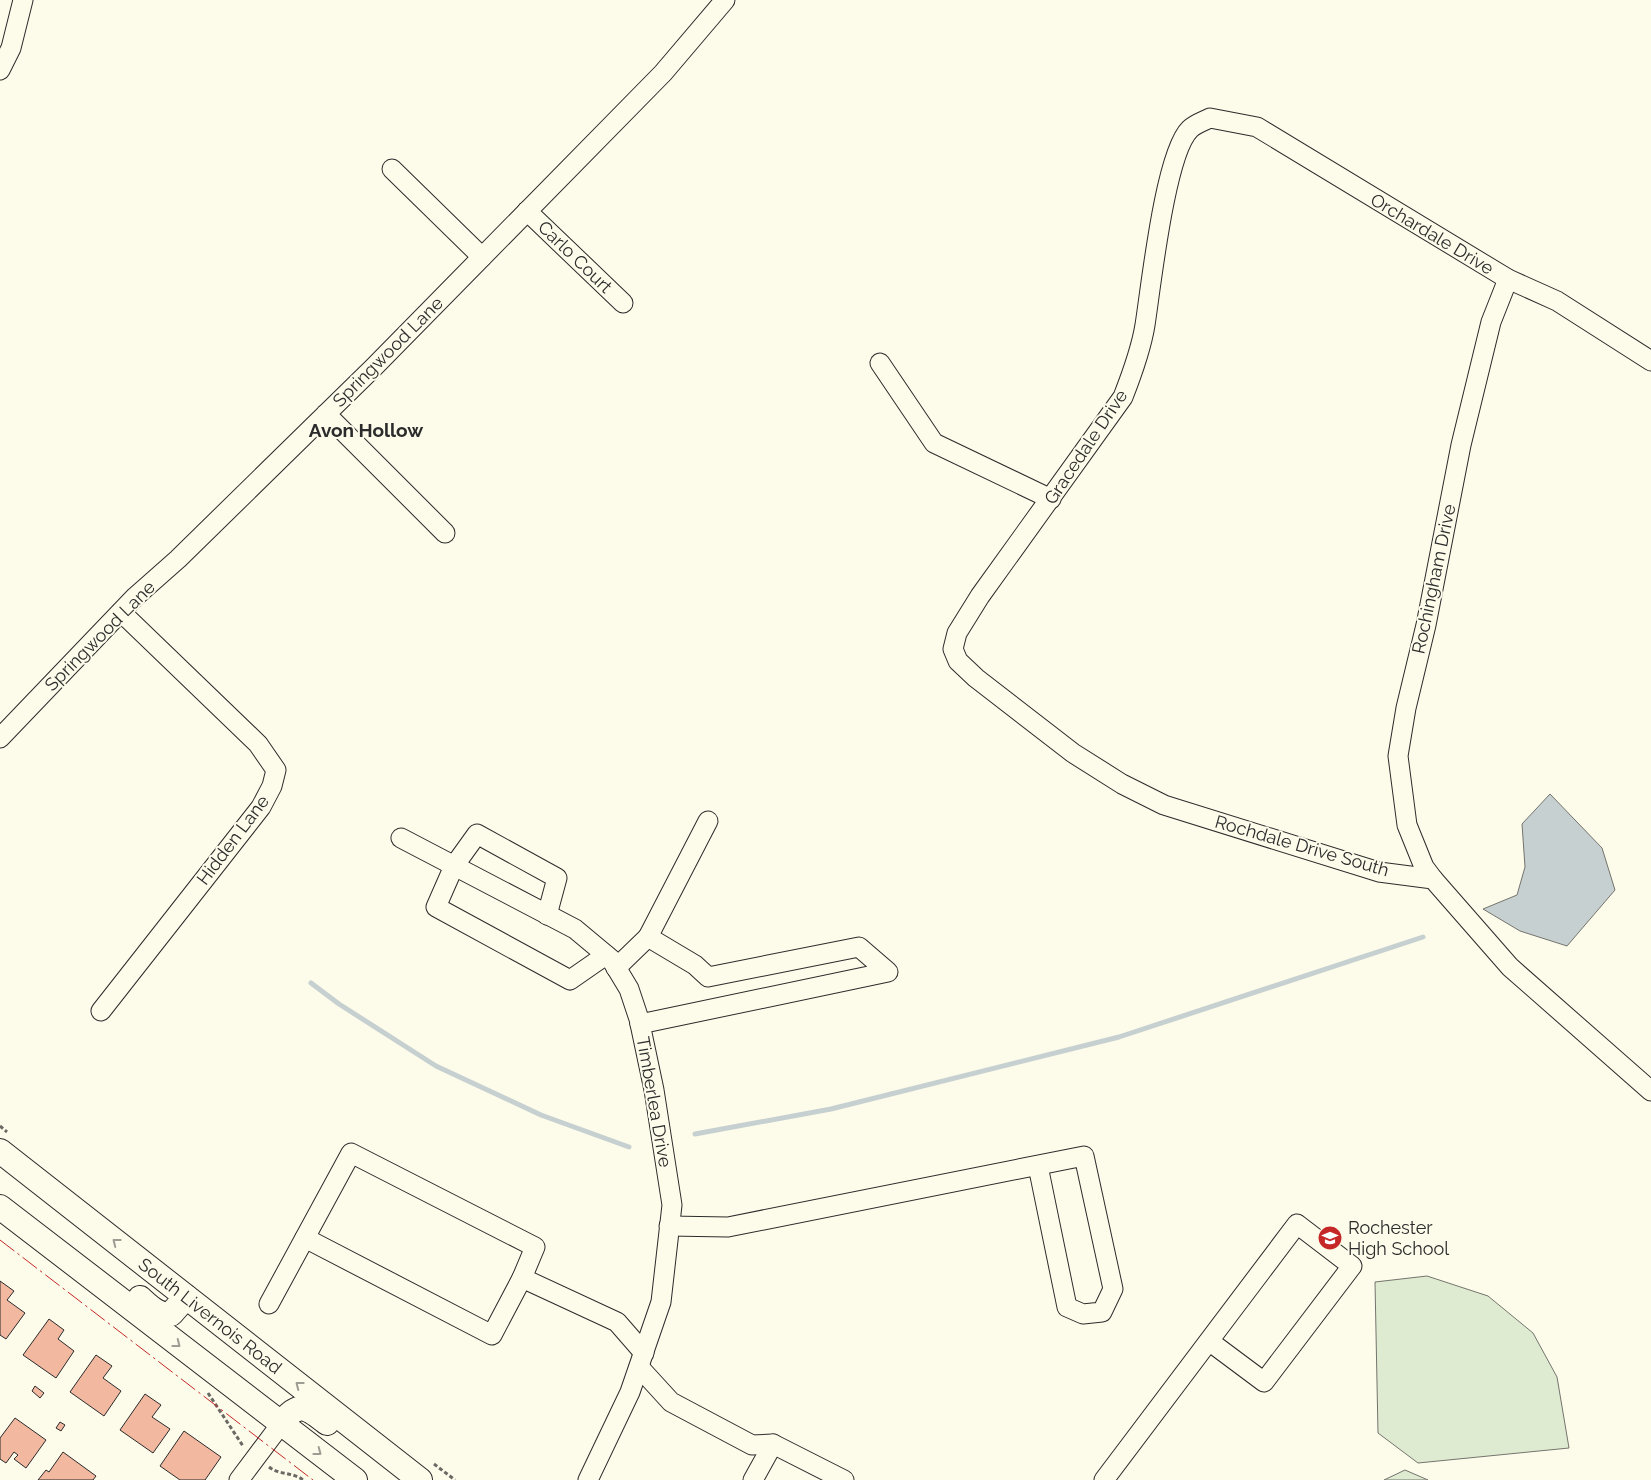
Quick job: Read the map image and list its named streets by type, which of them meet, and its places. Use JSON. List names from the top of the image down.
{
  "streets": {
    "main road": ["South Livernois Road"],
    "street": [
      "Orchardale Drive",
      "Carlo Court",
      "Springwood Lane",
      "Gracedale Drive",
      "Rochingham Drive",
      "Hidden Lane",
      "Rochdale Drive South",
      "Timberlea Drive"
    ]
  },
  "crossings": [
    ["Orchardale Drive", "Gracedale Drive"],
    ["Orchardale Drive", "Rochingham Drive"],
    ["Carlo Court", "Springwood Lane"],
    ["Springwood Lane", "Hidden Lane"],
    ["Gracedale Drive", "Rochdale Drive South"],
    ["Rochingham Drive", "Rochdale Drive South"]
  ],
  "districts": ["Avon Hollow"],
  "places": {
    "school or university": ["Rochester High School"]
  }
}
